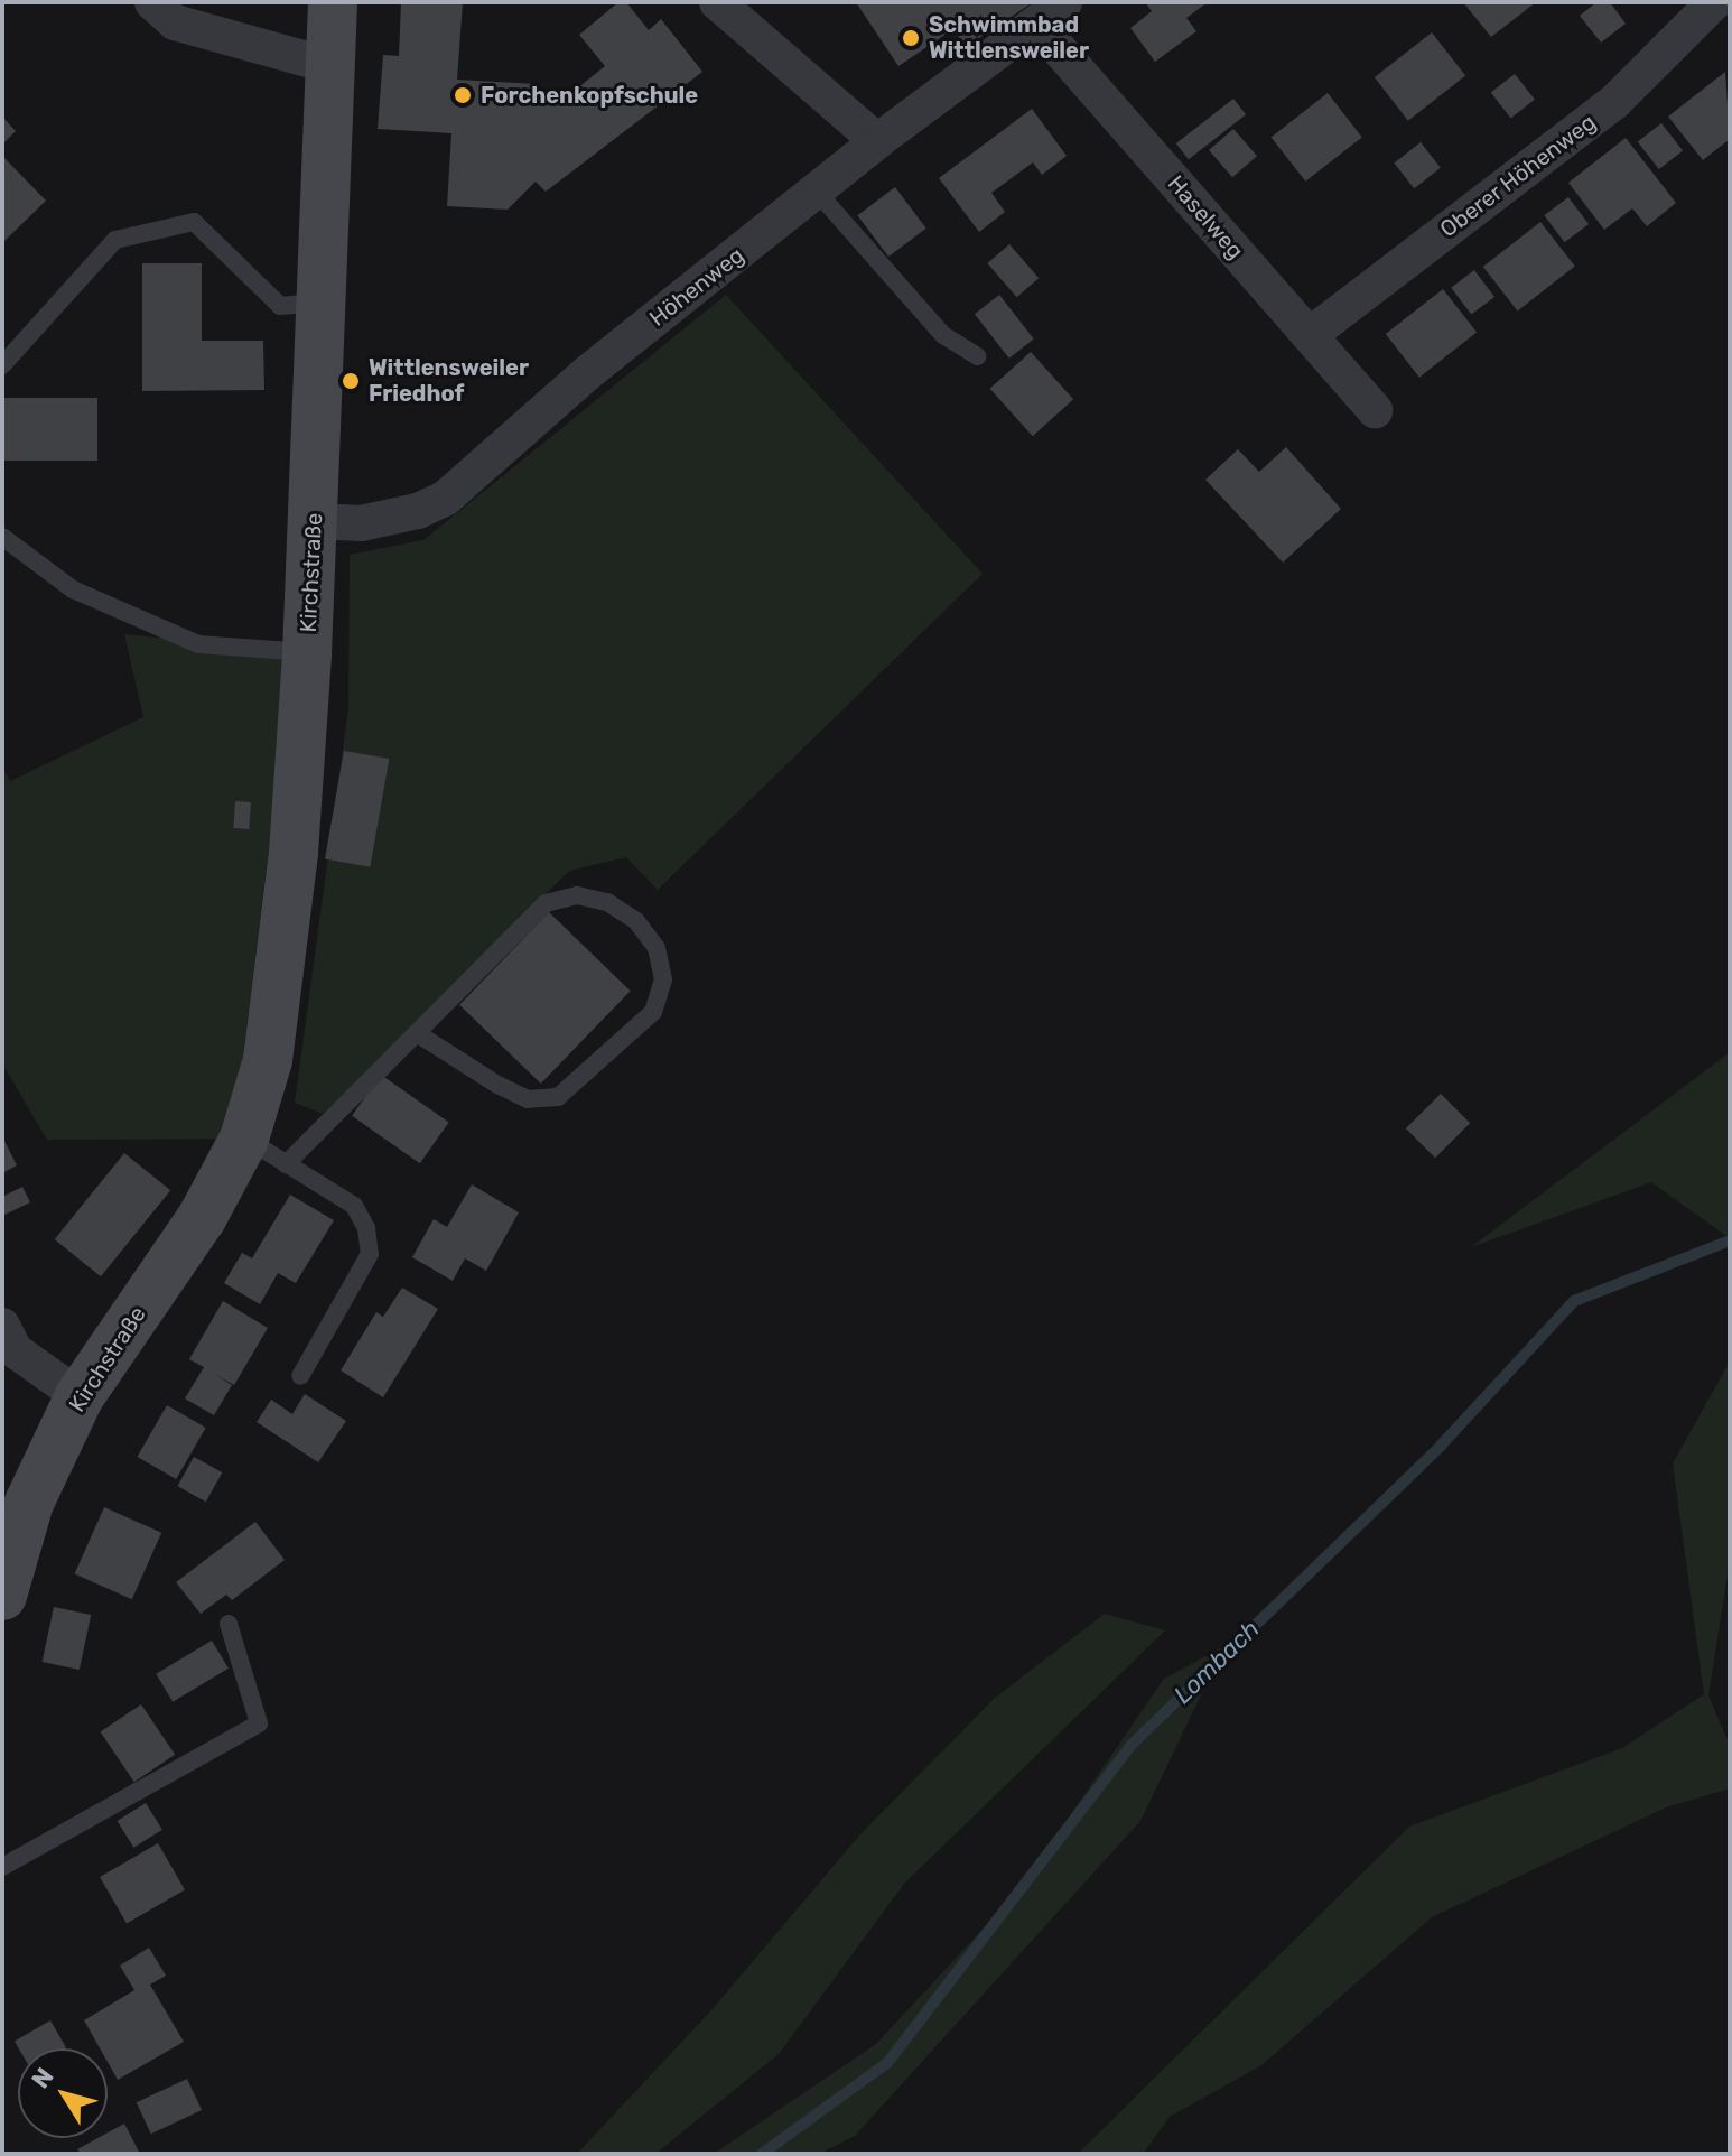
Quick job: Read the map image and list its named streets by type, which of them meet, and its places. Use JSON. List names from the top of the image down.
{
  "streets": {
    "street": [
      "Oberer Höhenweg",
      "Haselweg",
      "Höhenweg",
      "Kirchstraße"
    ]
  },
  "crossings": [
    ["Oberer Höhenweg", "Haselweg"],
    ["Haselweg", "Höhenweg"],
    ["Höhenweg", "Kirchstraße"]
  ],
  "water": ["Lombach"],
  "places": ["Schwimmbad Wittlensweiler", "Forchenkopfschule", "Wittlensweiler Friedhof"],
  "north": "top left"
}
